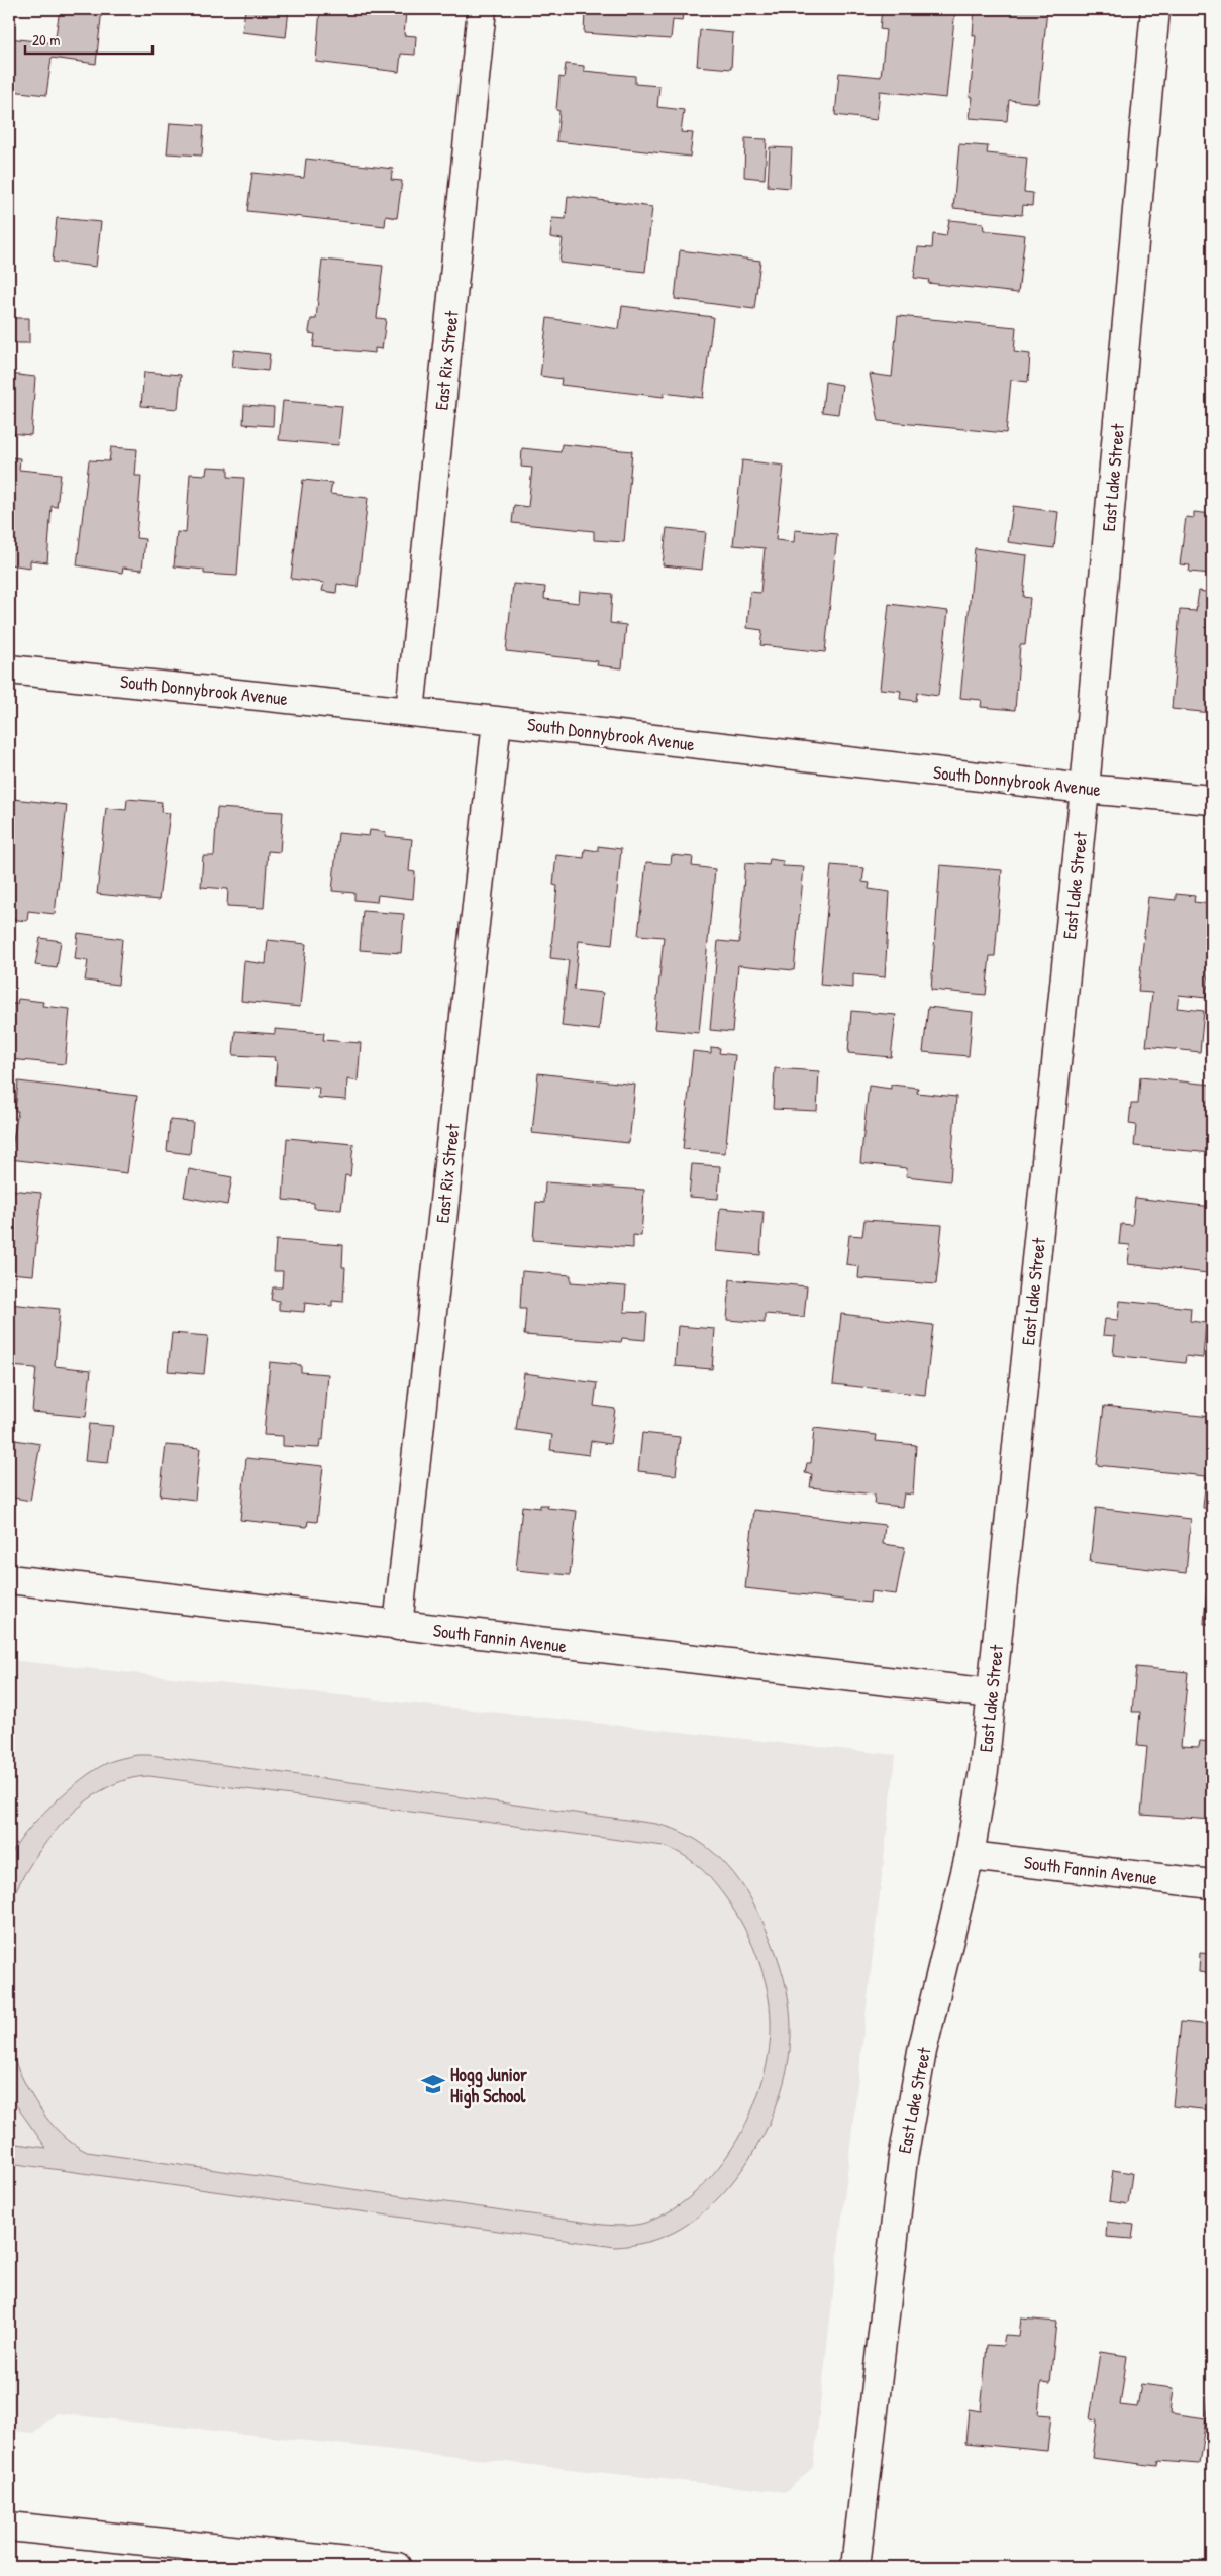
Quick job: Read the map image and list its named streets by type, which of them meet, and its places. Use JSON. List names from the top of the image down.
{
  "streets": {
    "street": [
      "East Rix Street",
      "East Lake Street",
      "South Donnybrook Avenue",
      "South Fannin Avenue"
    ]
  },
  "crossings": [
    ["East Rix Street", "South Donnybrook Avenue"],
    ["East Rix Street", "South Fannin Avenue"],
    ["East Lake Street", "South Donnybrook Avenue"],
    ["East Lake Street", "South Fannin Avenue"]
  ],
  "places": {
    "school or university": ["Hogg Junior High School"]
  },
  "scale_bar": "20 m"
}
